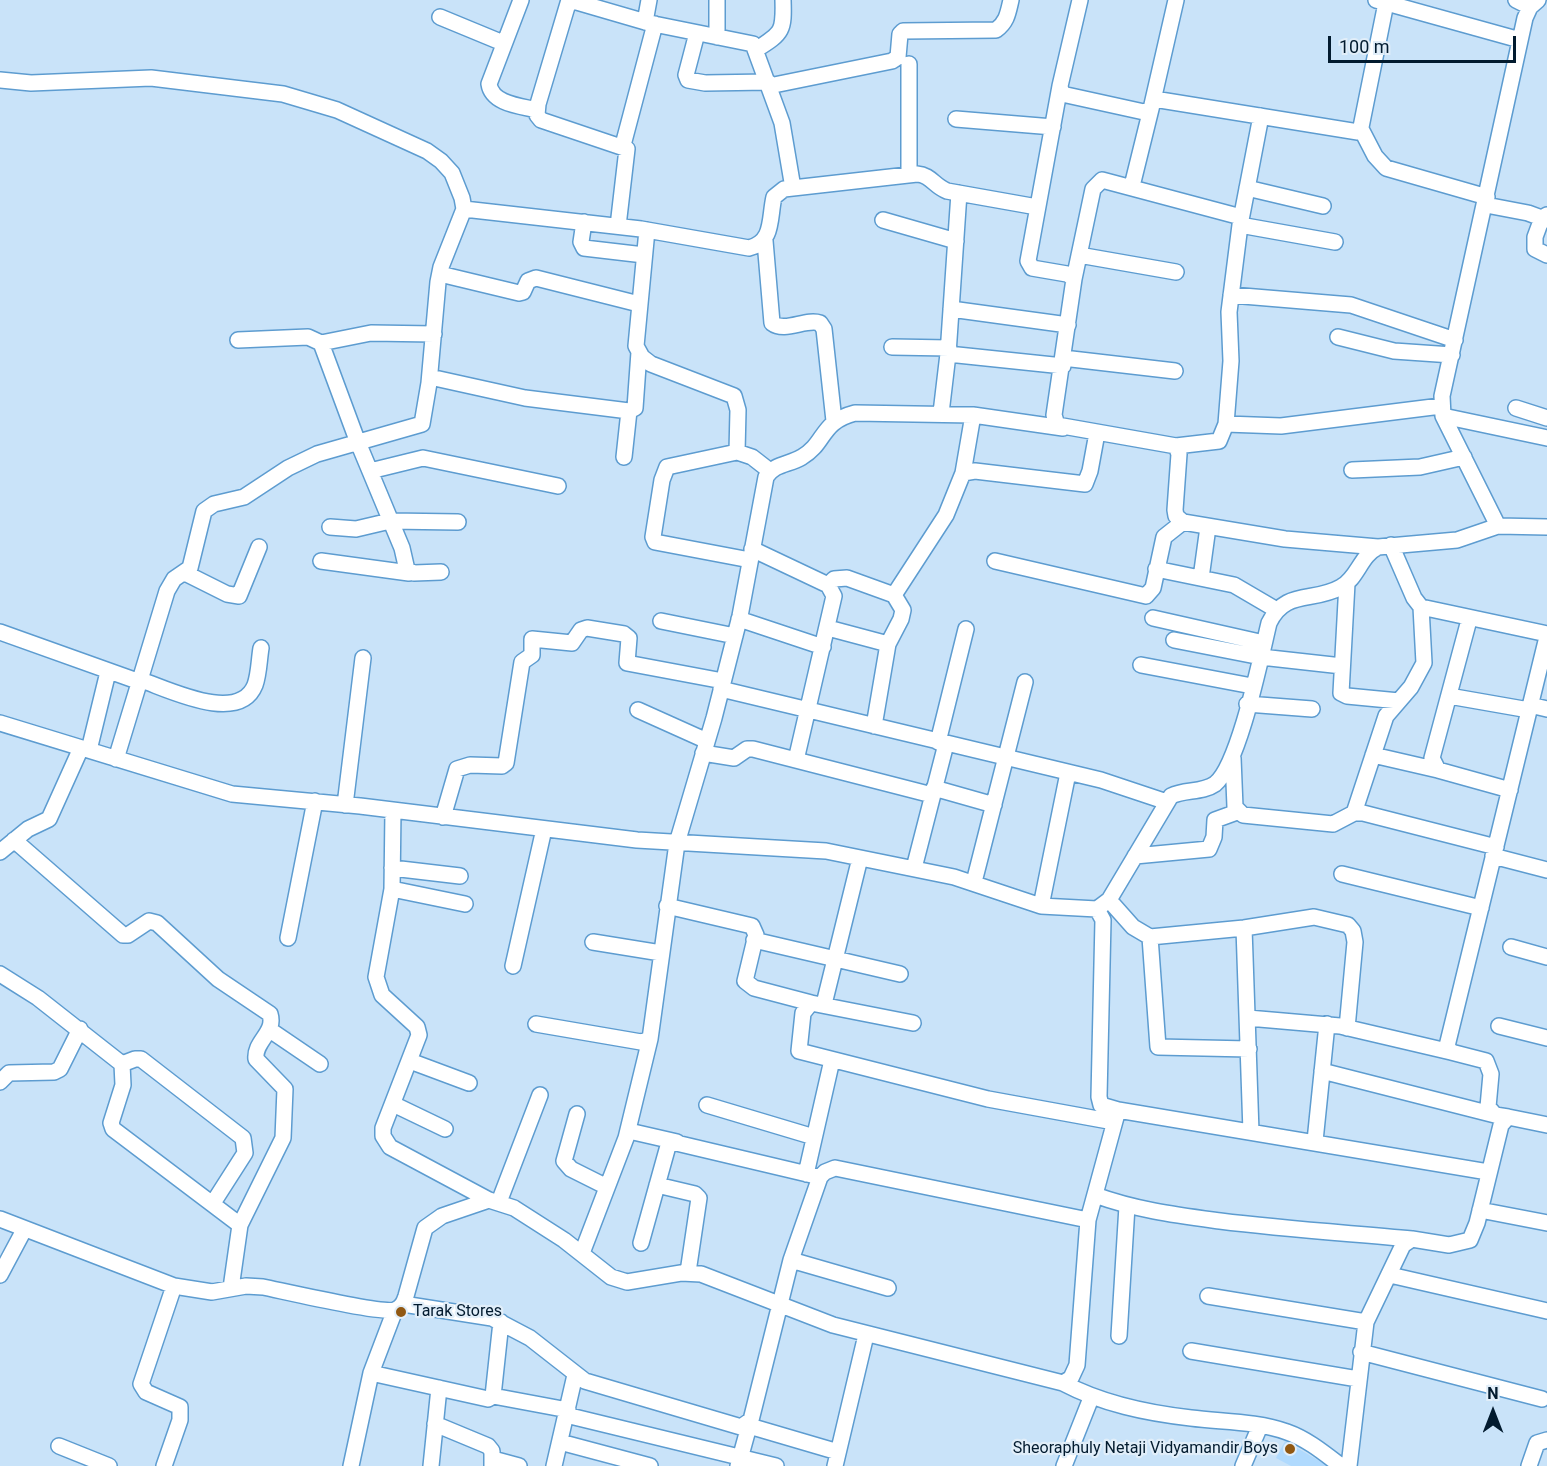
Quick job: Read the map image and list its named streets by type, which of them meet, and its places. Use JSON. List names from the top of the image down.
{
  "places": ["Tarak Stores", "Sheoraphuly Netaji Vidyamandir Boys"],
  "scale_bar": "100 m",
  "north": "top"
}
